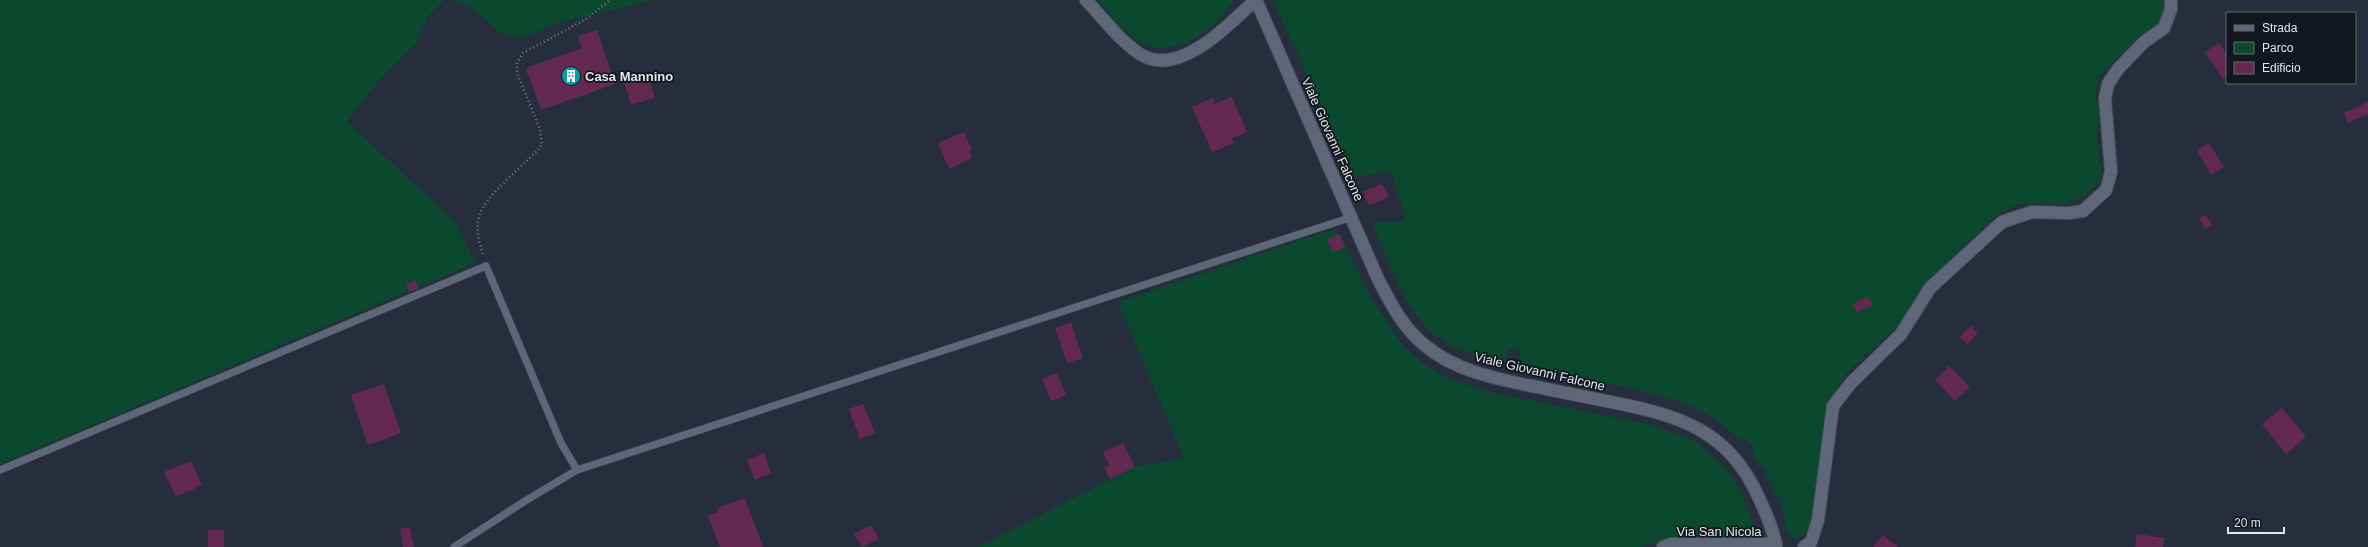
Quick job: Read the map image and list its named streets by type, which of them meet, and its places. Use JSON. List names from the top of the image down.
{
  "streets": {
    "street": ["Viale Giovanni Falcone", "Via San Nicola"]
  },
  "crossings": [
    ["Viale Giovanni Falcone", "Via San Nicola"]
  ],
  "places": {
    "building": ["Casa Mannino"]
  },
  "legend": ["Strada", "Parco", "Edificio"],
  "scale_bar": "20 m"
}
